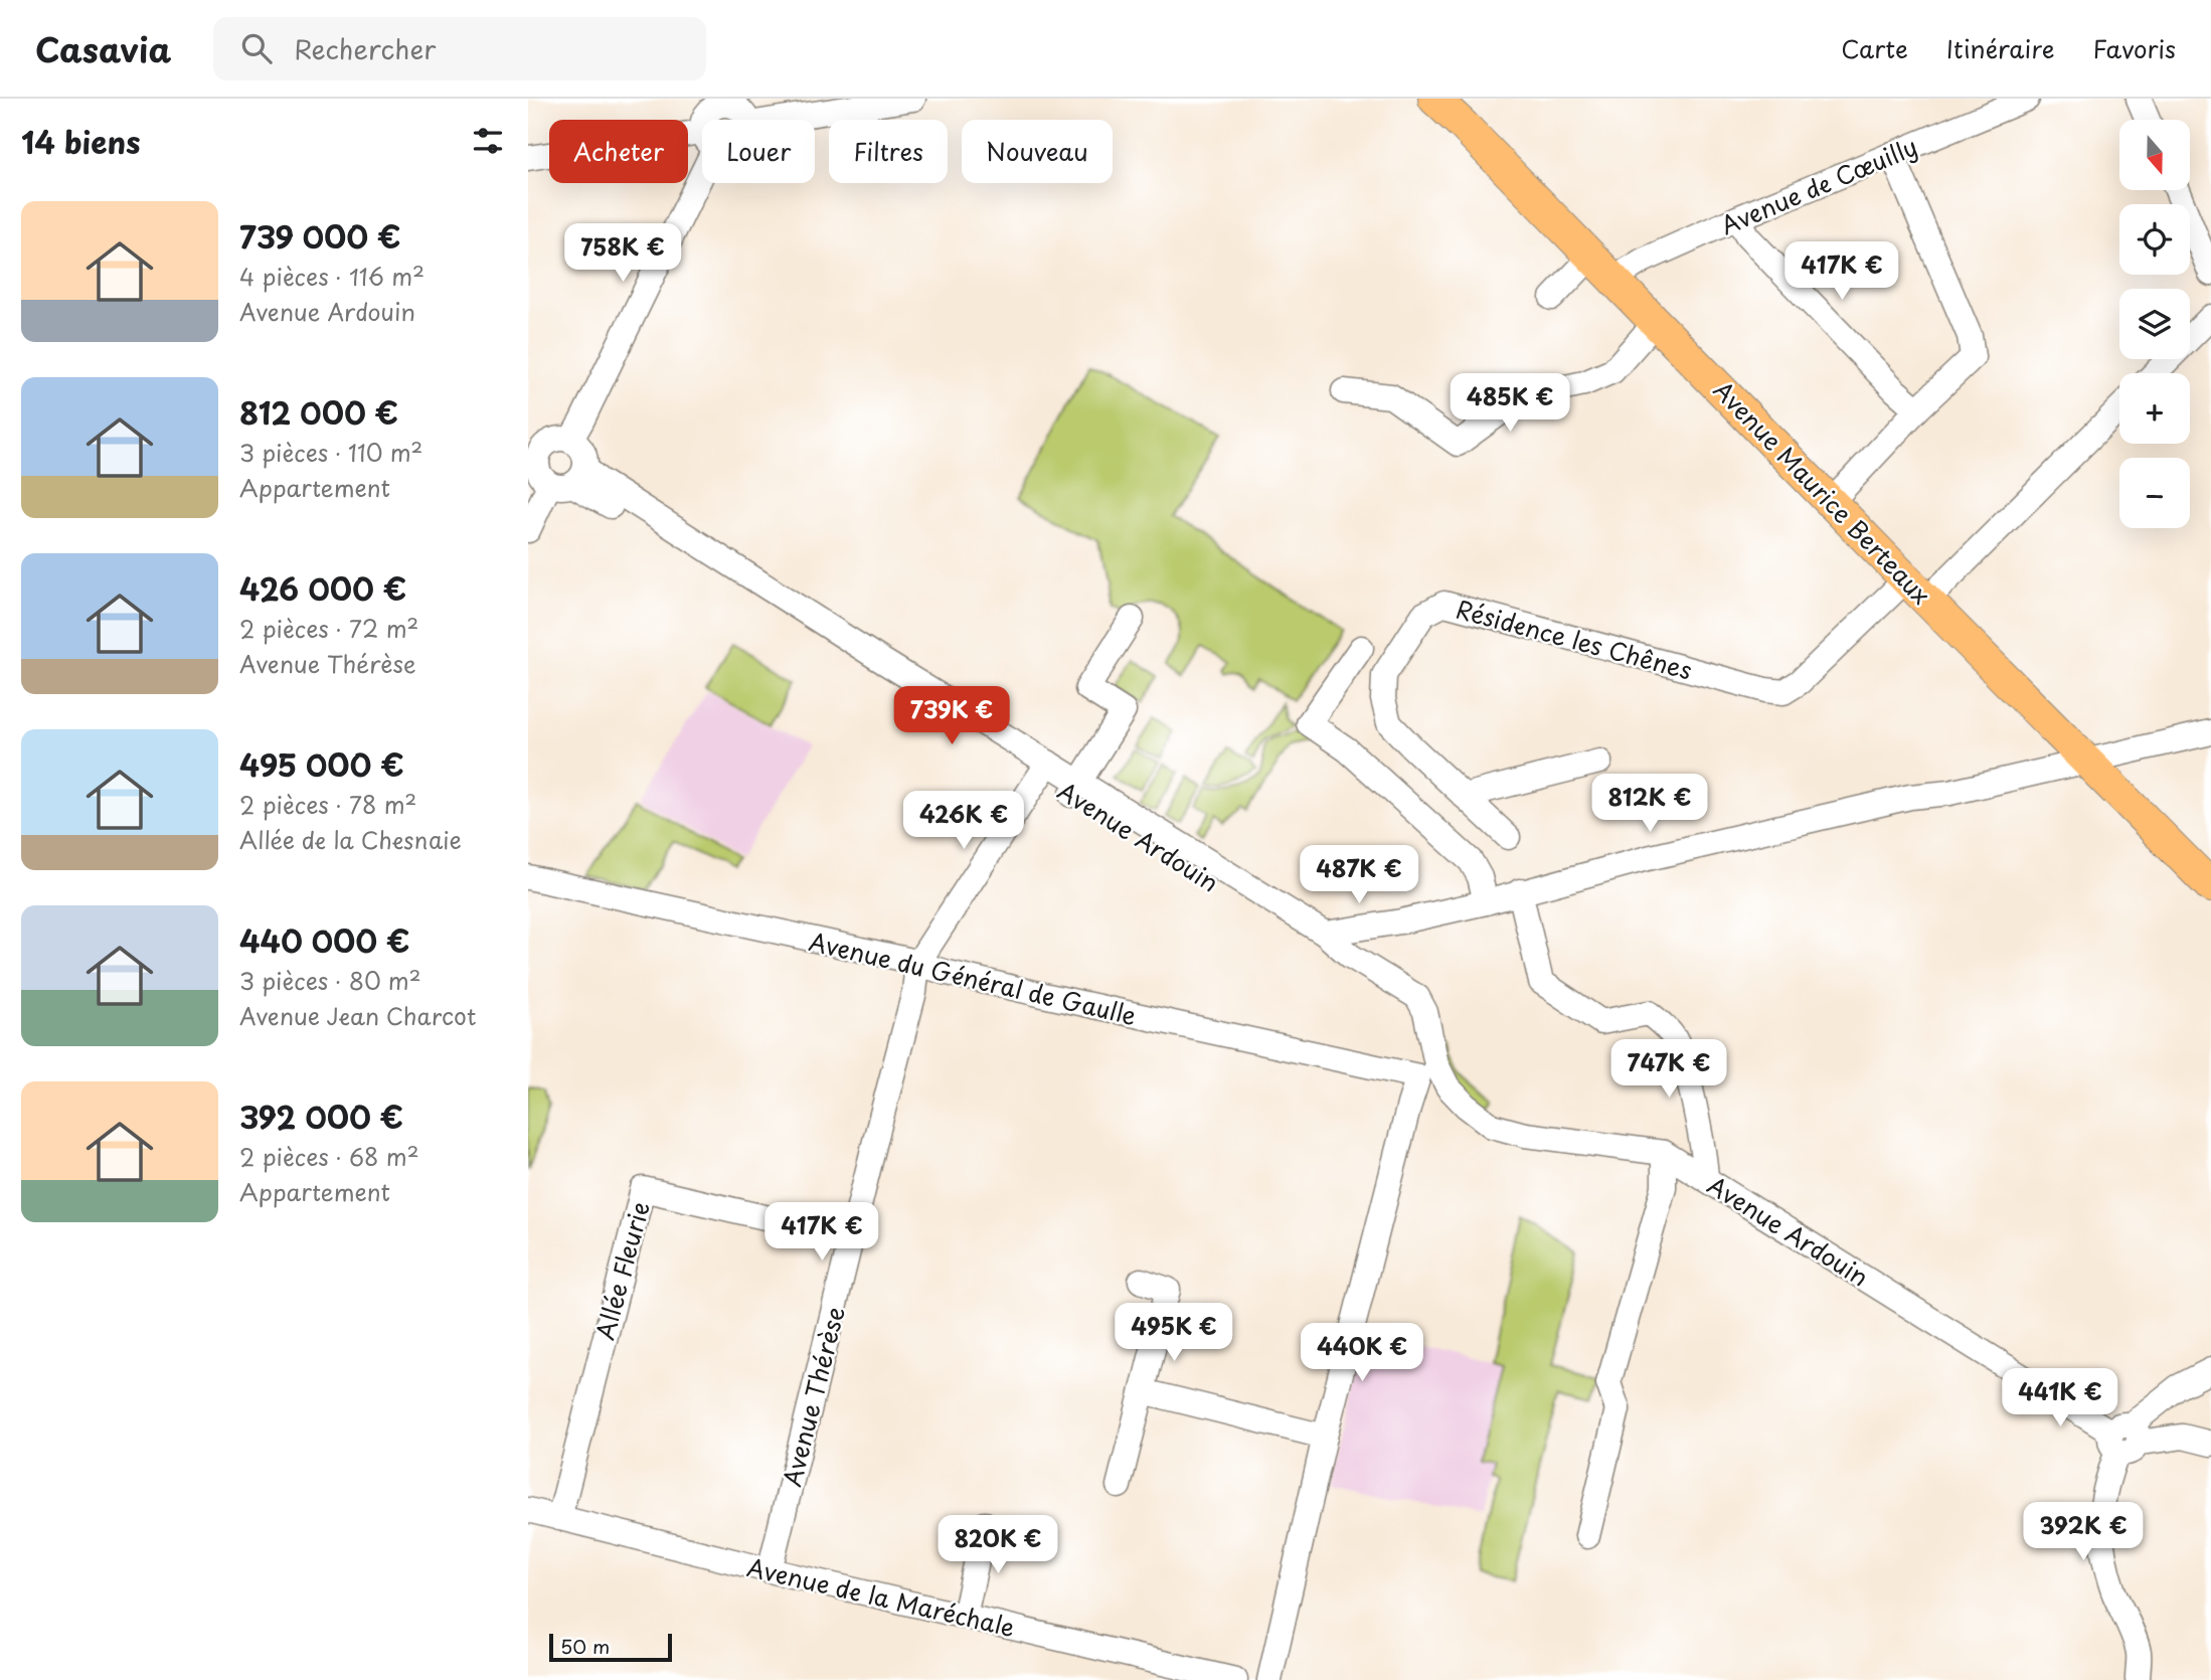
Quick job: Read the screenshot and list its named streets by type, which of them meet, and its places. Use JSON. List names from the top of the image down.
{
  "streets": {
    "main road": ["Avenue Maurice Berteaux"],
    "street": [
      "Avenue de Cœuilly",
      "Résidence les Chênes",
      "Avenue Ardouin",
      "Avenue du Général de Gaulle",
      "Allée Fleurie",
      "Avenue Thérèse",
      "Avenue de la Maréchale"
    ]
  },
  "crossings": [
    ["Avenue de Cœuilly", "Avenue Maurice Berteaux"],
    ["Avenue Maurice Berteaux", "Résidence les Chênes"],
    ["Avenue Ardouin", "Avenue du Général de Gaulle"],
    ["Avenue Ardouin", "Avenue Thérèse"],
    ["Avenue du Général de Gaulle", "Avenue Thérèse"],
    ["Allée Fleurie", "Avenue Thérèse"],
    ["Allée Fleurie", "Avenue de la Maréchale"],
    ["Avenue Thérèse", "Avenue de la Maréchale"]
  ],
  "scale_bar": "50 m",
  "north": "bottom",
  "page": {
    "header": "Casavia",
    "search": "Rechercher",
    "nav": ["Carte", "Itinéraire", "Favoris"],
    "heading": "14 biens",
    "map_buttons": ["+", "−"],
    "chip": [
      "Acheter",
      "Louer",
      "Filtres",
      "Nouveau"
    ],
    "list": [
      {
        "name": "739 000 €",
        "note": "4 pièces · 116 m² · Avenue Ardouin"
      },
      {
        "name": "812 000 €",
        "note": "3 pièces · 110 m² · Appartement"
      },
      {
        "name": "426 000 €",
        "note": "2 pièces · 72 m² · Avenue Thérèse"
      },
      {
        "name": "495 000 €",
        "note": "2 pièces · 78 m² · Allée de la Chesnaie"
      },
      {
        "name": "440 000 €",
        "note": "3 pièces · 80 m² · Avenue Jean Charcot"
      },
      {
        "name": "392 000 €",
        "note": "2 pièces · 68 m² · Appartement"
      }
    ],
    "price": [
      "758K €",
      "417K €",
      "485K €",
      "739K €",
      "812K €",
      "426K €",
      "487K €",
      "747K €",
      "417K €",
      "495K €",
      "440K €",
      "441K €",
      "392K €",
      "820K €"
    ],
    "scale": "50 m"
  }
}
